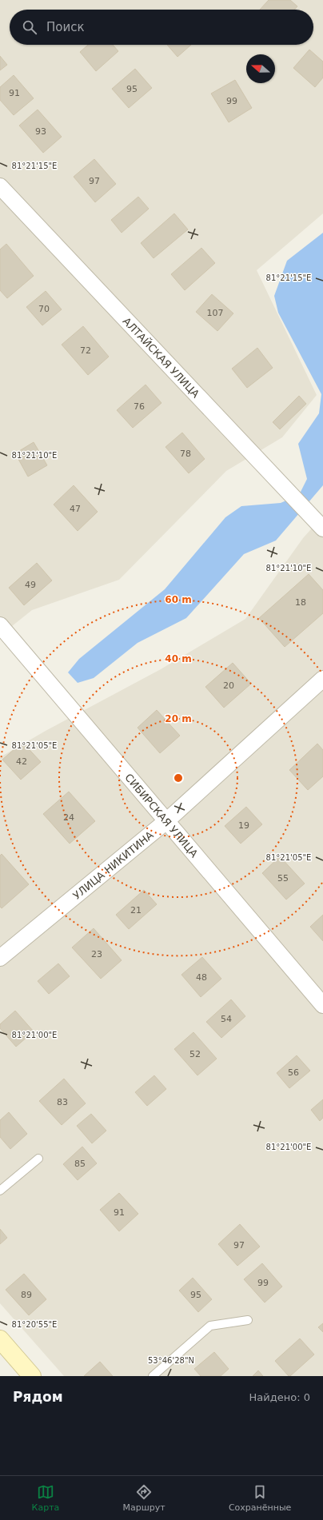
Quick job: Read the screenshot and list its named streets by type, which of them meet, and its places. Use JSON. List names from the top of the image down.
{
  "streets": {
    "street": ["АЛТАЙСКАЯ УЛИЦА", "СИБИРСКАЯ УЛИЦА", "УЛИЦА НИКИТИНА"]
  },
  "crossings": [
    ["СИБИРСКАЯ УЛИЦА", "УЛИЦА НИКИТИНА"]
  ],
  "house_numbers": [
    "95",
    "91",
    "99",
    "93",
    "97",
    "70",
    "107",
    "72",
    "76",
    "78",
    "47",
    "49",
    "18",
    "20",
    "42",
    "24",
    "19",
    "55",
    "21",
    "23",
    "48",
    "54",
    "52",
    "56",
    "83",
    "85",
    "91",
    "97",
    "99",
    "89",
    "95"
  ],
  "north": "left",
  "page": {
    "search": "Поиск",
    "heading": ["Рядом", "Найдено: 0"],
    "nav": ["Карта", "Маршрут", "Сохранённые"]
  },
  "coordinates": [
    "81°21'15\"E",
    "81°21'10\"E",
    "81°21'05\"E",
    "81°21'00\"E",
    "81°20'55\"E",
    "53°46'28\"N"
  ],
  "rings": ["60 m", "40 m", "20 m"]
}
